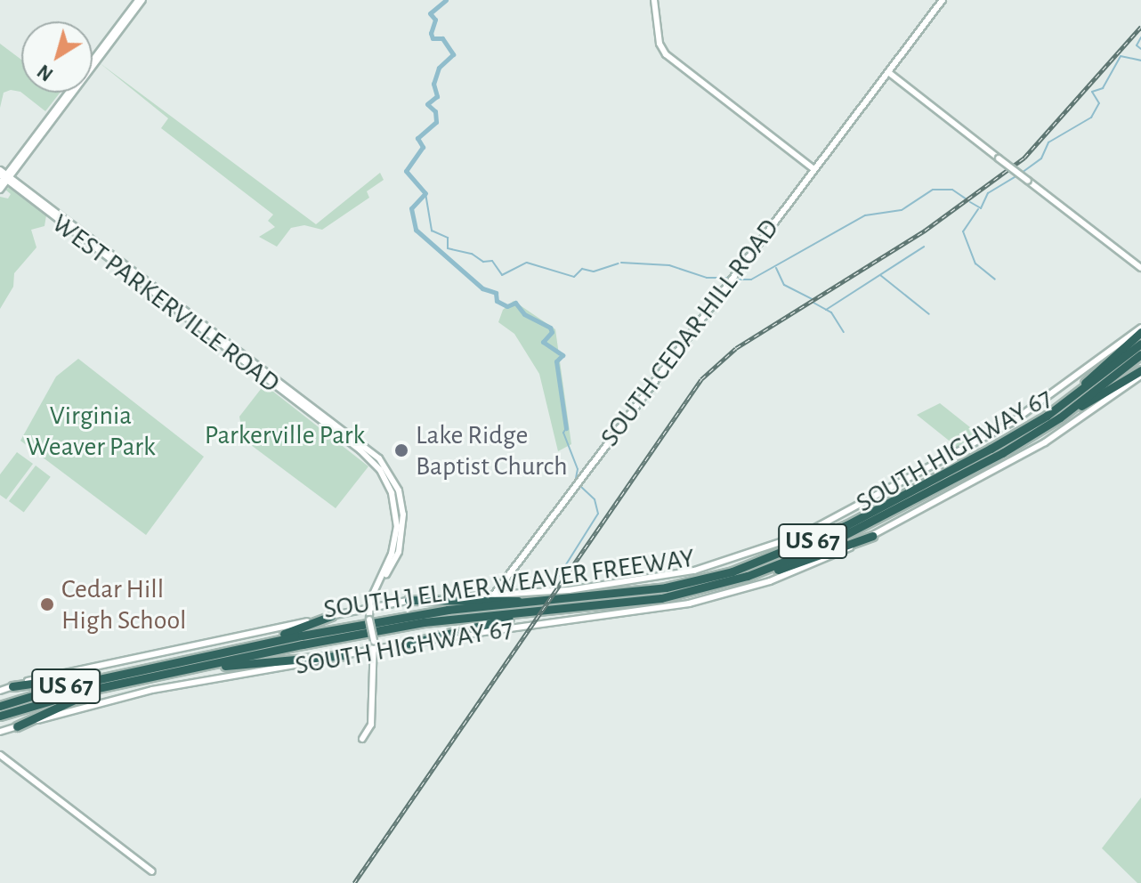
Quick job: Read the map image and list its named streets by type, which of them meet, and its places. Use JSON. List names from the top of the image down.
{
  "streets": {
    "highway": ["US 67", "SOUTH J ELMER WEAVER FREEWAY"],
    "main road": ["WEST PARKERVILLE ROAD", "SOUTH CEDAR HILL ROAD", "SOUTH HIGHWAY 67"]
  },
  "crossings": [
    ["WEST PARKERVILLE ROAD", "SOUTH HIGHWAY 67"],
    ["SOUTH CEDAR HILL ROAD", "SOUTH HIGHWAY 67"]
  ],
  "parks": ["Virginia Weaver Park", "Parkerville Park"],
  "places": ["Lake Ridge Baptist Church", "Cedar Hill High School"],
  "north": "bottom left"
}
